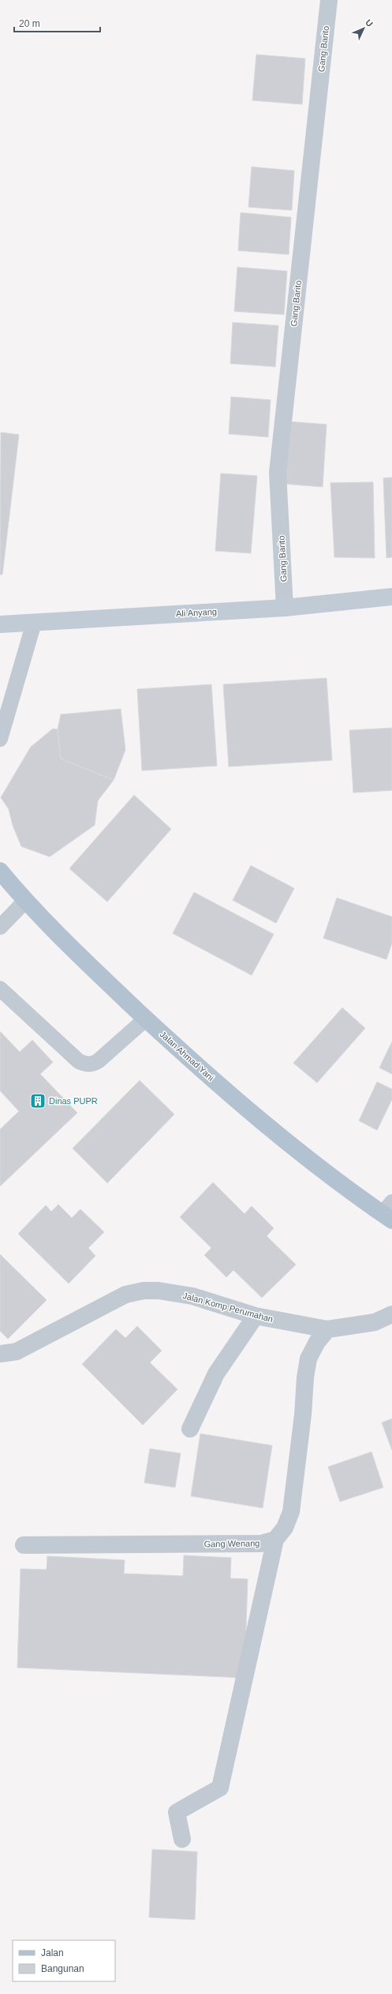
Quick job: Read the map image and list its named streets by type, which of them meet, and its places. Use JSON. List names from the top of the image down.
{
  "streets": {
    "main road": ["Jalan Ahmad Yani"],
    "street": [
      "Gang Barito",
      "Ali Anyang",
      "Jalan Komp Perumahan",
      "Gang Wenang"
    ]
  },
  "crossings": [
    ["Gang Barito", "Ali Anyang"]
  ],
  "places": {
    "building": ["Dinas PUPR"]
  },
  "legend": ["Jalan", "Bangunan"],
  "scale_bar": "20 m",
  "north": "top right"
}
